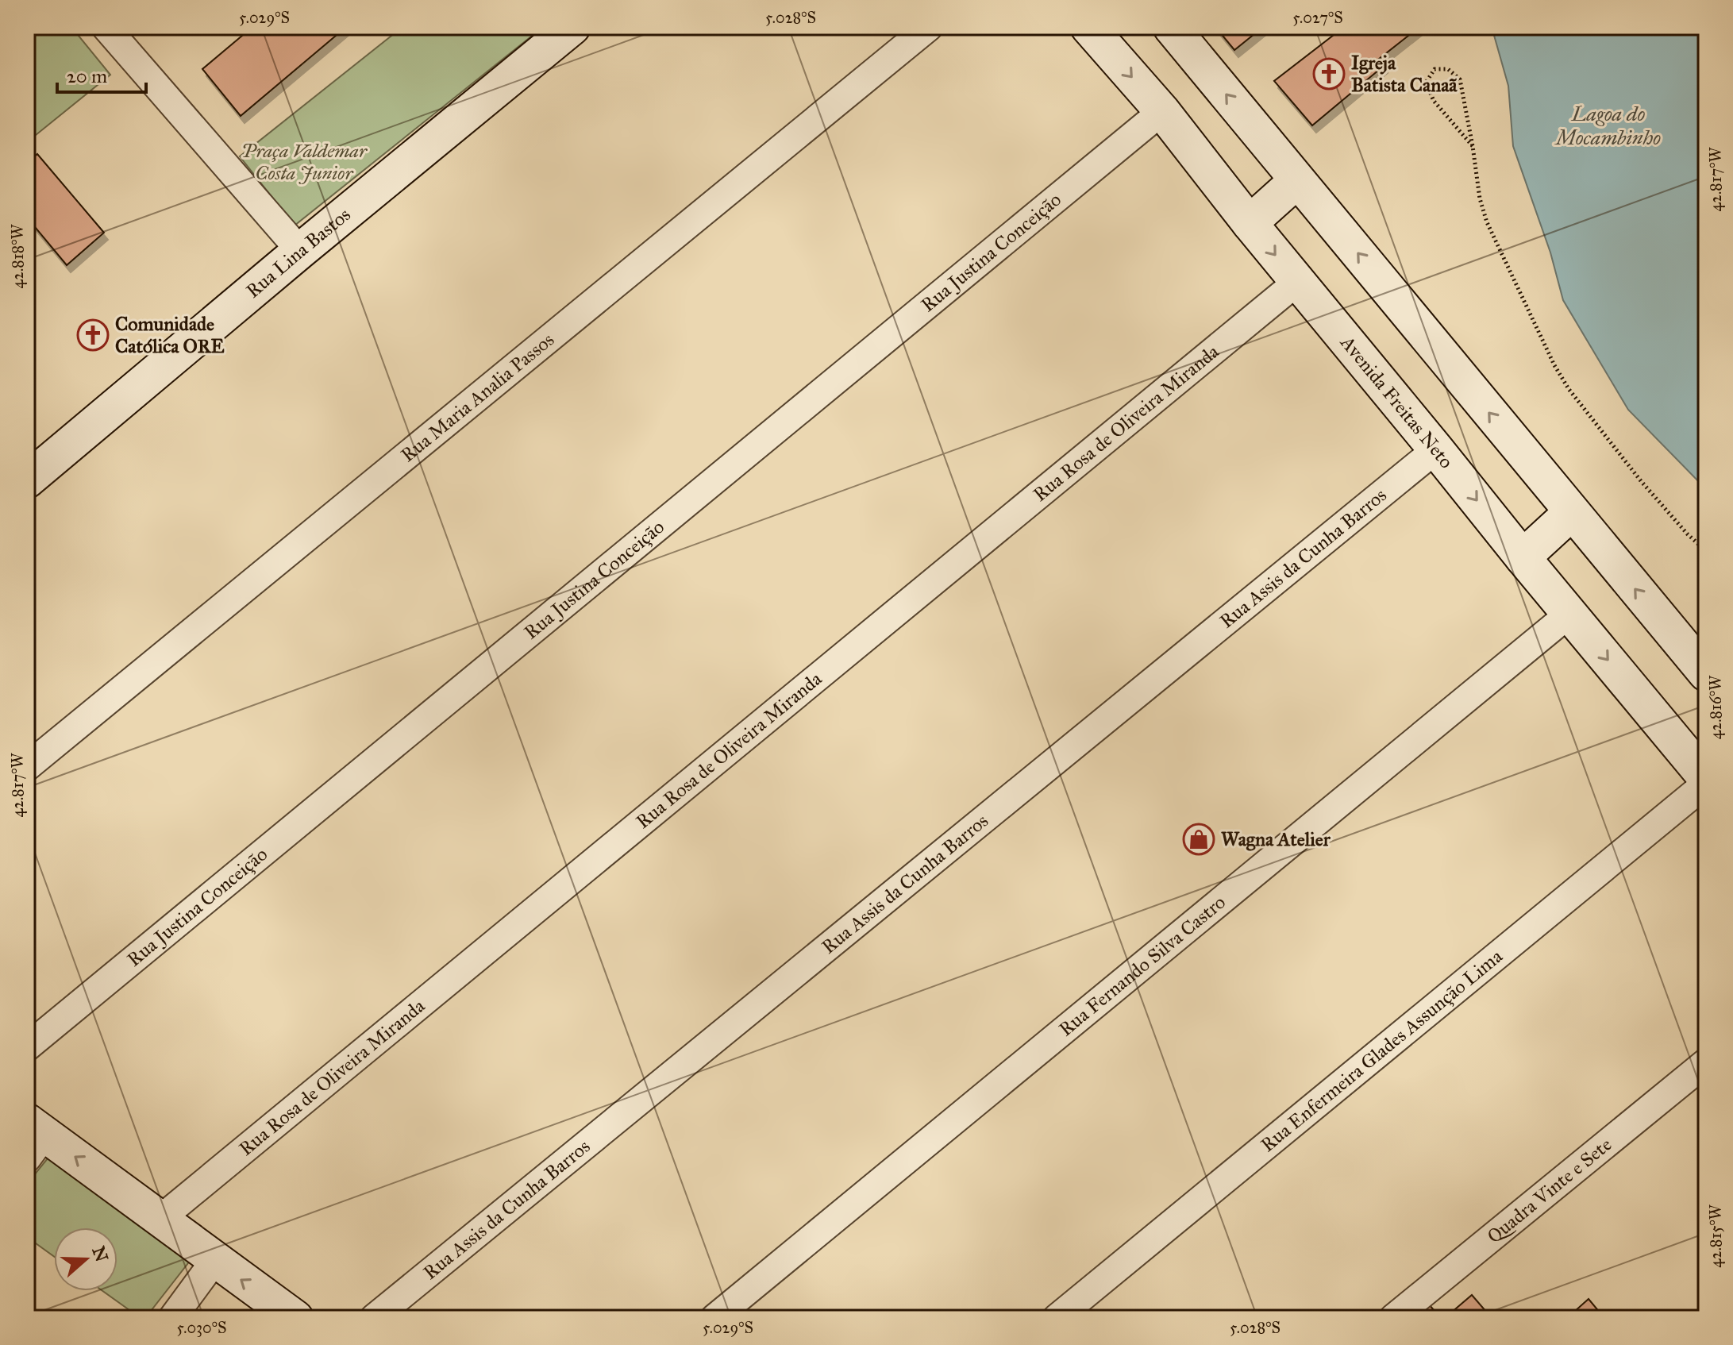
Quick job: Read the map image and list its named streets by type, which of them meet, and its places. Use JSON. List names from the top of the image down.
{
  "streets": {
    "main road": ["Rua Lina Bastos", "Avenida Freitas Neto"],
    "street": [
      "Rua Justina Conceição",
      "Rua Maria Analia Passos",
      "Rua Rosa de Oliveira Miranda",
      "Rua Assis da Cunha Barros",
      "Rua Fernando Silva Castro",
      "Rua Enfermeira Glades Assunção Lima",
      "Quadra Vinte e Sete"
    ]
  },
  "crossings": [
    ["Rua Justina Conceição", "Avenida Freitas Neto"],
    ["Avenida Freitas Neto", "Rua Rosa de Oliveira Miranda"],
    ["Avenida Freitas Neto", "Rua Assis da Cunha Barros"],
    ["Avenida Freitas Neto", "Rua Fernando Silva Castro"]
  ],
  "water": ["Lagoa do Mocambinho"],
  "parks": ["Praça Valdemar Costa Junior"],
  "places": {
    "church": ["Igreja Batista Canaã", "Comunidade Católica ORE"],
    "shop": ["Wagna Atelier"]
  },
  "scale_bar": "20 m",
  "north": "right",
  "coordinates": [
    "5.029°S",
    "5.028°S",
    "5.027°S",
    "42.817°W",
    "42.818°W",
    "42.816°W",
    "42.815°W",
    "5.030°S"
  ]
}
